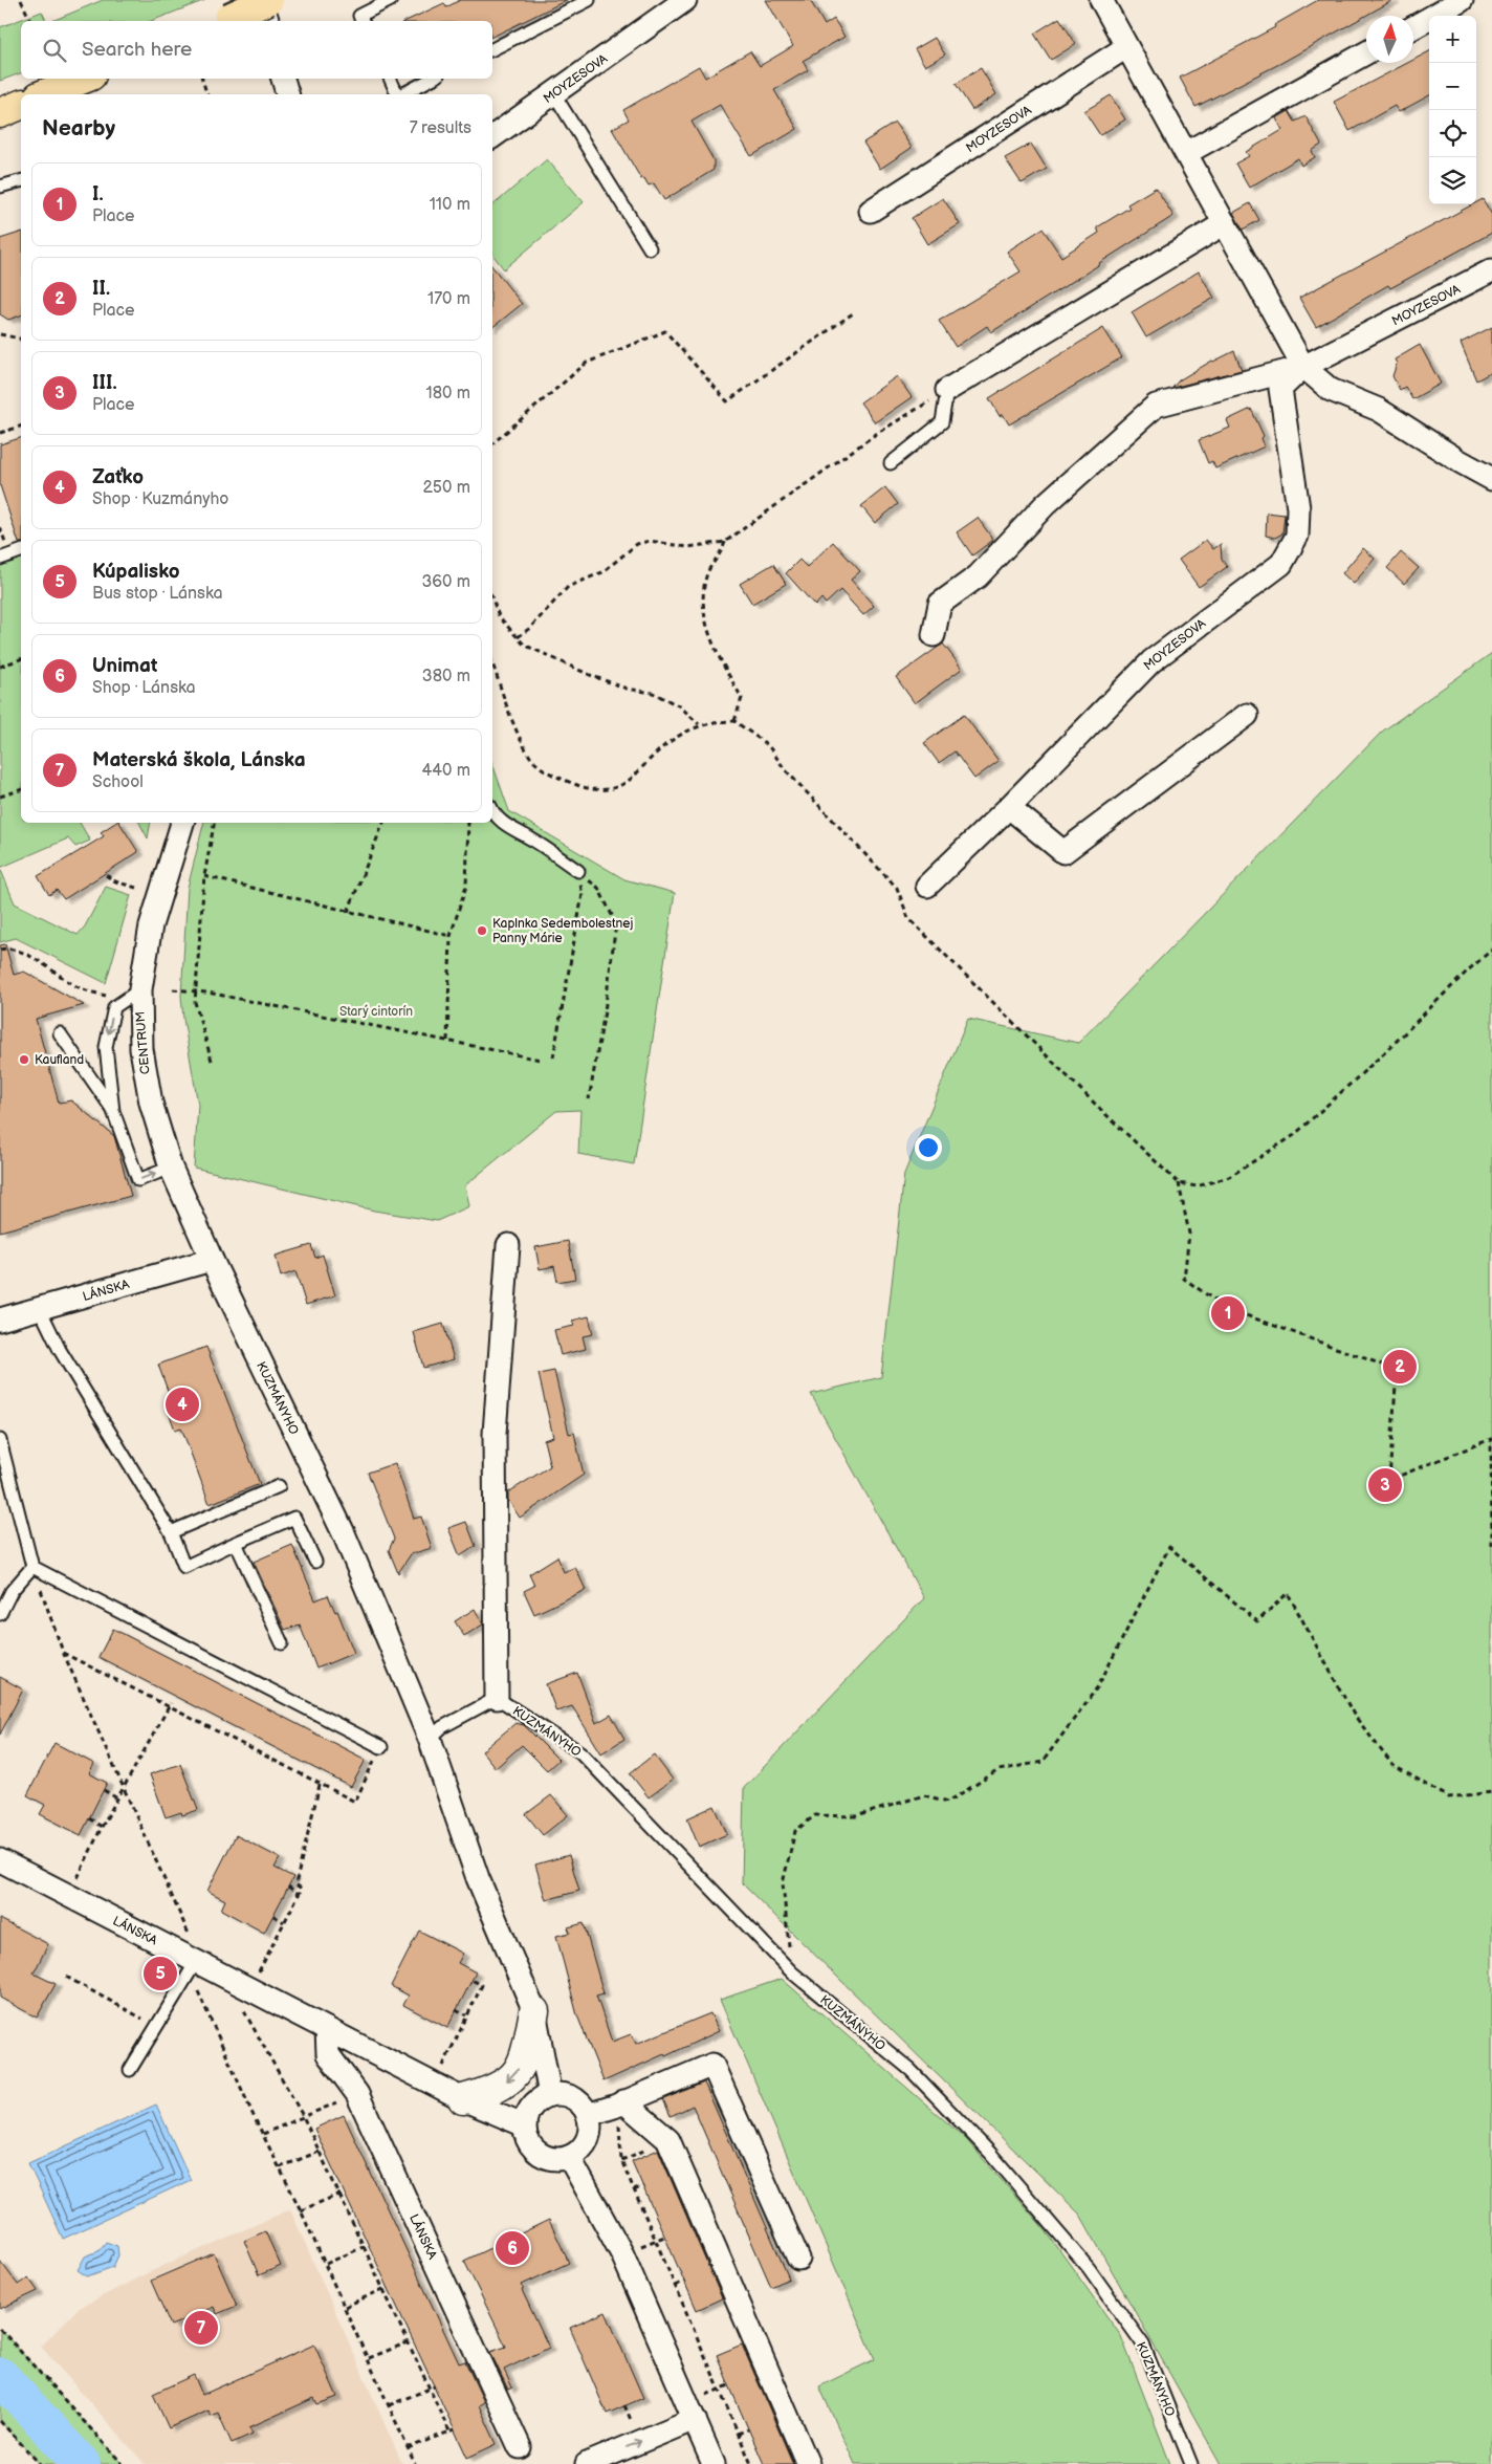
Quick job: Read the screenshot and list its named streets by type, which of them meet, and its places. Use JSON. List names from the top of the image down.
{
  "streets": {
    "street": [
      "MOYZESOVA",
      "CENTRUM",
      "LÁNSKA",
      "KUZMÁNYHO"
    ]
  },
  "crossings": [
    ["CENTRUM", "LÁNSKA"],
    ["CENTRUM", "KUZMÁNYHO"],
    ["LÁNSKA", "KUZMÁNYHO"]
  ],
  "parks": ["Starý cintorín"],
  "places": ["Kaplnka Sedembolestnej Panny Márie", "Kaufland"],
  "north": "top",
  "page": {
    "map_buttons": ["+", "−"],
    "search": "Search here",
    "heading": ["Nearby", "7 results"],
    "list": [
      {
        "mark": "1",
        "name": "I.",
        "note": "Place",
        "value": "110 m"
      },
      {
        "mark": "2",
        "name": "II.",
        "note": "Place",
        "value": "170 m"
      },
      {
        "mark": "3",
        "name": "III.",
        "note": "Place",
        "value": "180 m"
      },
      {
        "mark": "4",
        "name": "Zaťko",
        "note": "Shop · Kuzmányho",
        "value": "250 m"
      },
      {
        "mark": "5",
        "name": "Kúpalisko",
        "note": "Bus stop · Lánska",
        "value": "360 m"
      },
      {
        "mark": "6",
        "name": "Unimat",
        "note": "Shop · Lánska",
        "value": "380 m"
      },
      {
        "mark": "7",
        "name": "Materská škola, Lánska",
        "note": "School",
        "value": "440 m"
      }
    ],
    "pins": [
      "1",
      "2",
      "4",
      "3",
      "5",
      "6",
      "7"
    ]
  }
}
